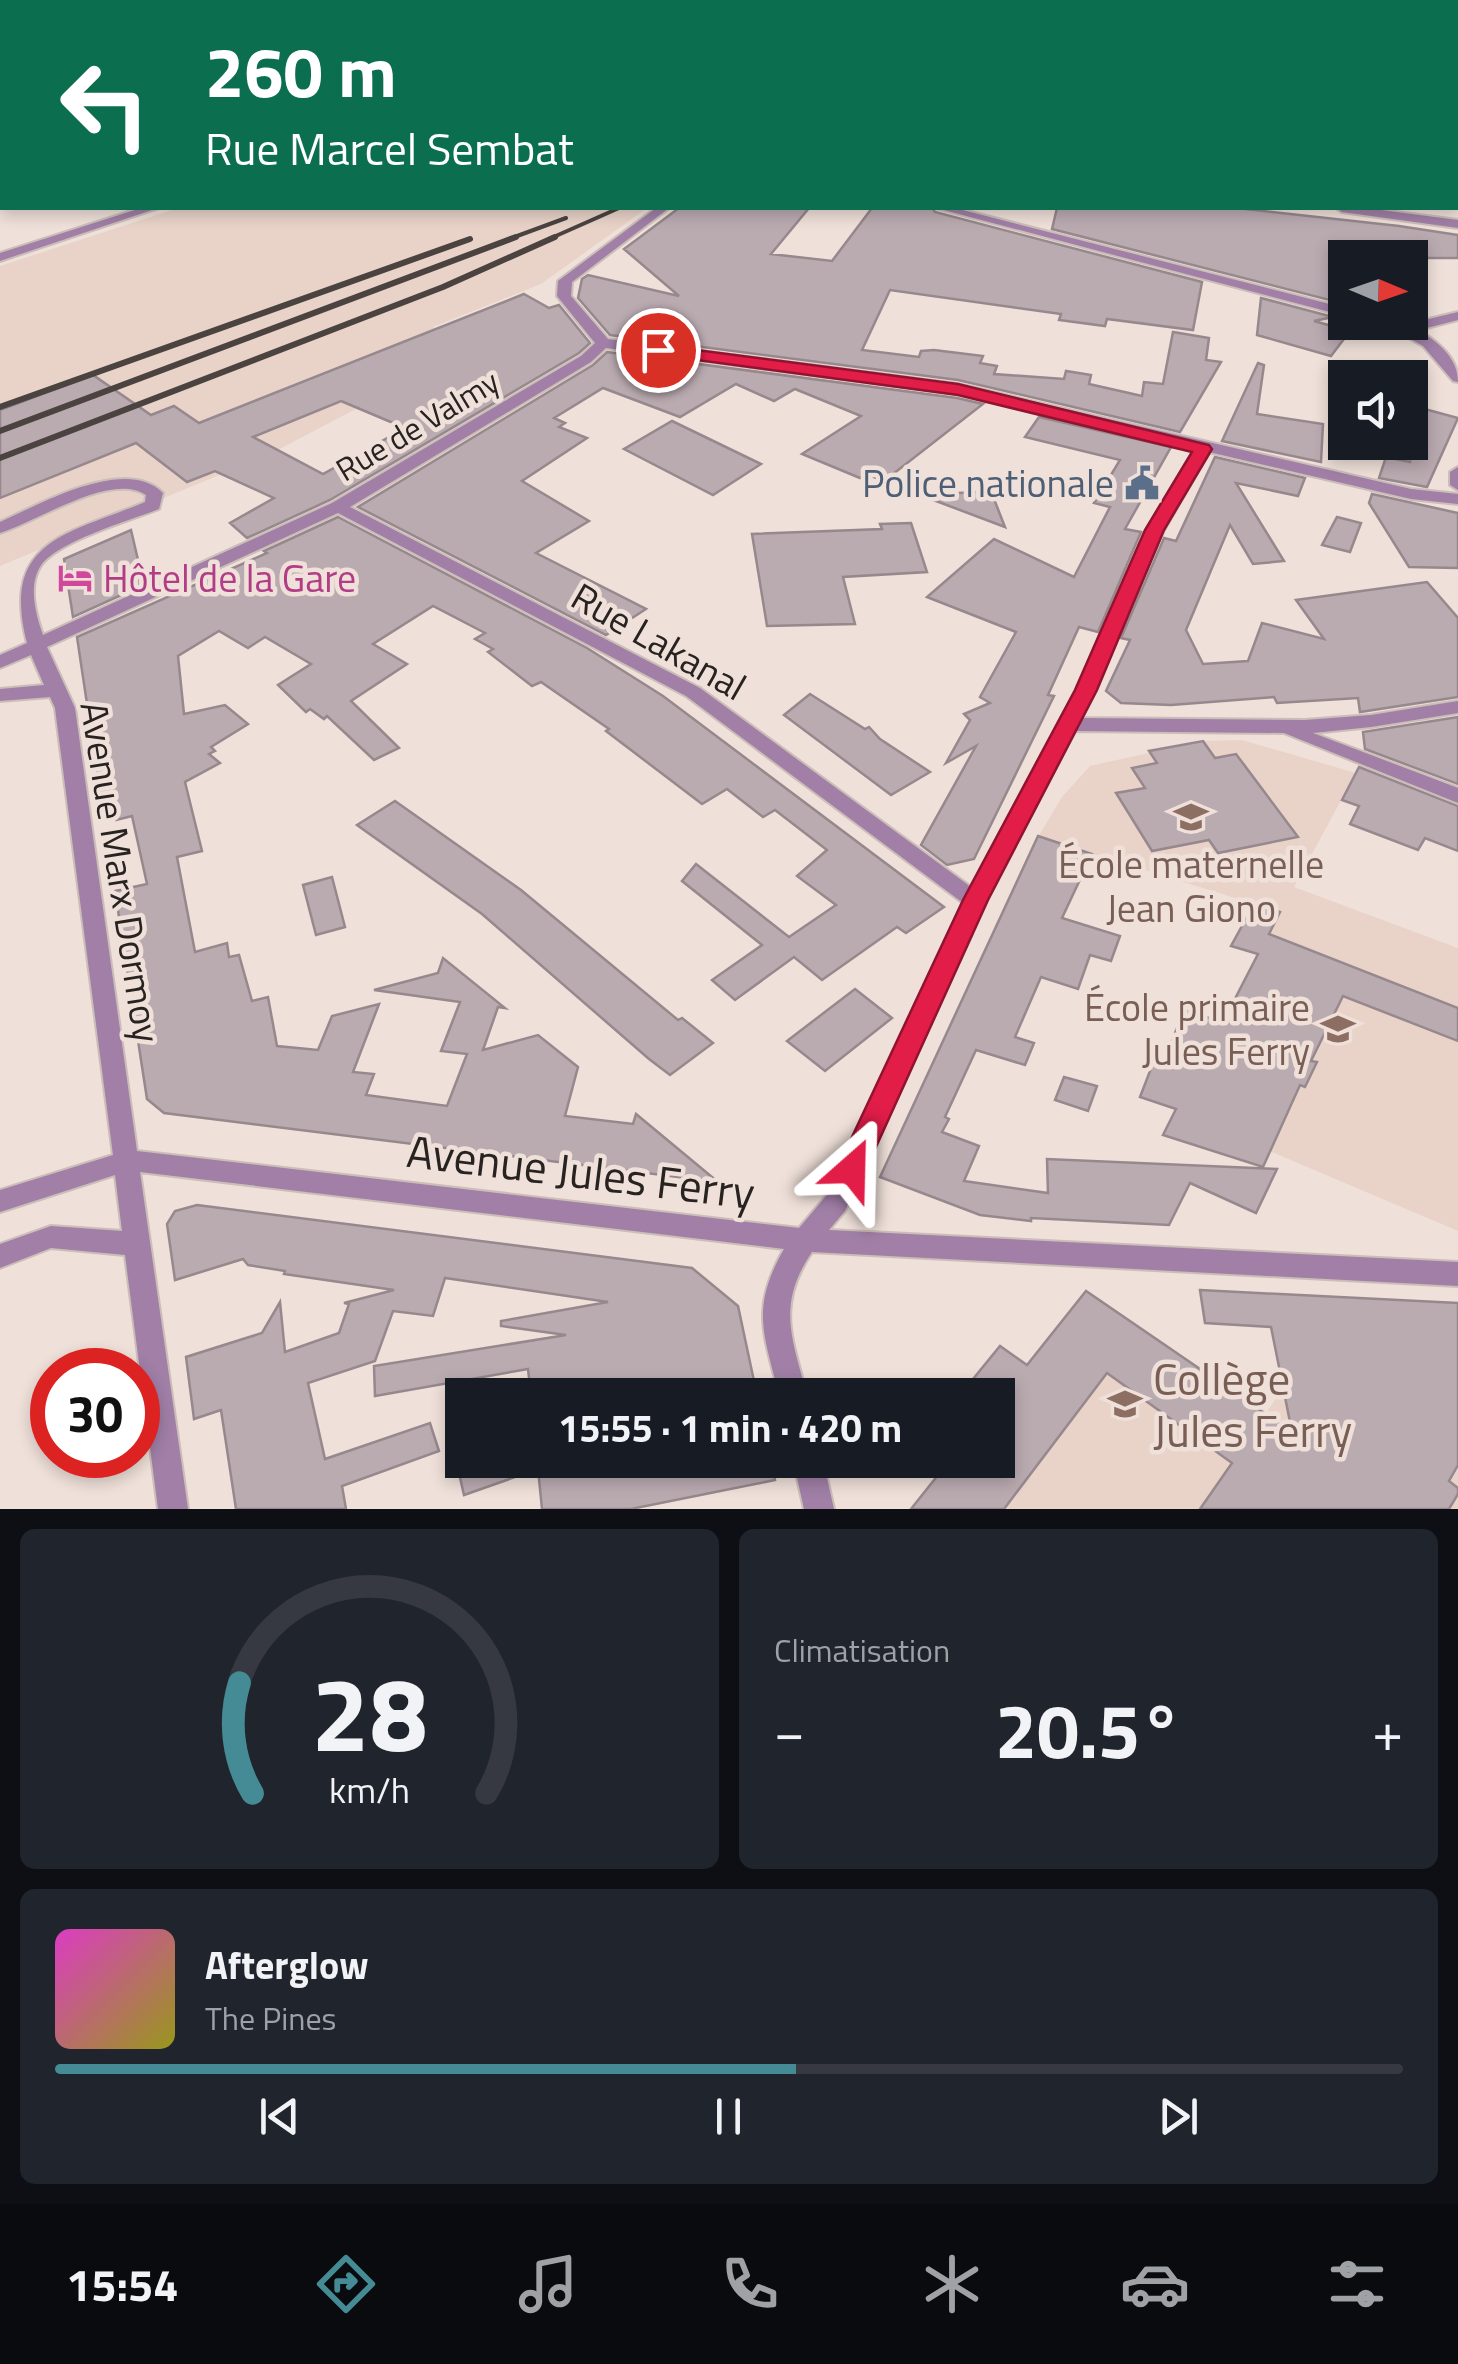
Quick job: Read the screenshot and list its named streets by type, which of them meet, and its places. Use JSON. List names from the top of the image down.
{
  "streets": {
    "street": [
      "Rue de Valmy",
      "Rue Lakanal",
      "Avenue Marx Dormoy",
      "Avenue Jules Ferry"
    ]
  },
  "crossings": [
    ["Rue de Valmy", "Rue Lakanal"],
    ["Rue de Valmy", "Avenue Marx Dormoy"],
    ["Avenue Marx Dormoy", "Avenue Jules Ferry"]
  ],
  "places": {
    "public building": ["Police nationale"],
    "hotel": ["Hôtel de la Gare"],
    "school or university": ["École maternelle Jean Giono", "École primaire Jules Ferry", "Collège Jules Ferry"]
  },
  "north": "right",
  "page": {
    "turn": ["260 m", "Rue Marcel Sembat"],
    "limit": "30",
    "trip": "15:55 · 1 min · 420 m",
    "tile": "Climatisation",
    "heat": ["−", "20.5°", "+"],
    "song": ["Afterglow", "The Pines"],
    "tabs": "15:54",
    "gauge": ["28", "km/h"]
  }
}
